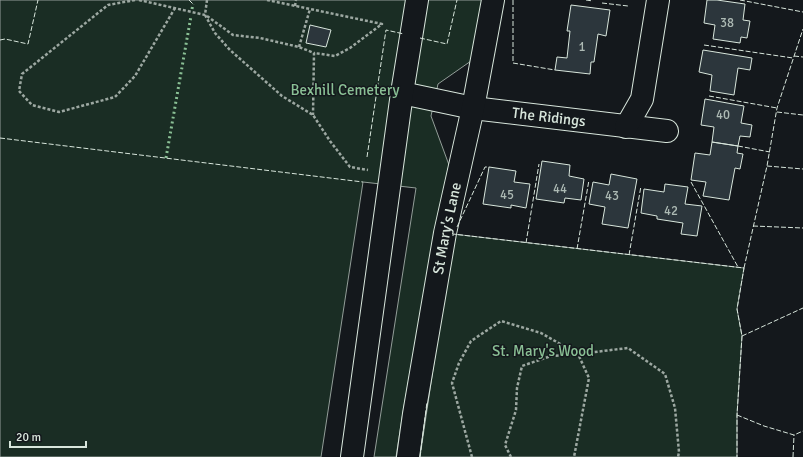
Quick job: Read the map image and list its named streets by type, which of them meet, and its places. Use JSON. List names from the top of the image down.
{
  "streets": {
    "street": ["The Ridings", "St Mary's Lane"]
  },
  "crossings": [
    ["The Ridings", "St Mary's Lane"]
  ],
  "parks": ["Bexhill Cemetery", "St. Mary's Wood"],
  "house_numbers": [
    "38",
    "1",
    "40",
    "44",
    "45",
    "43",
    "42"
  ],
  "scale_bar": "20 m"
}
